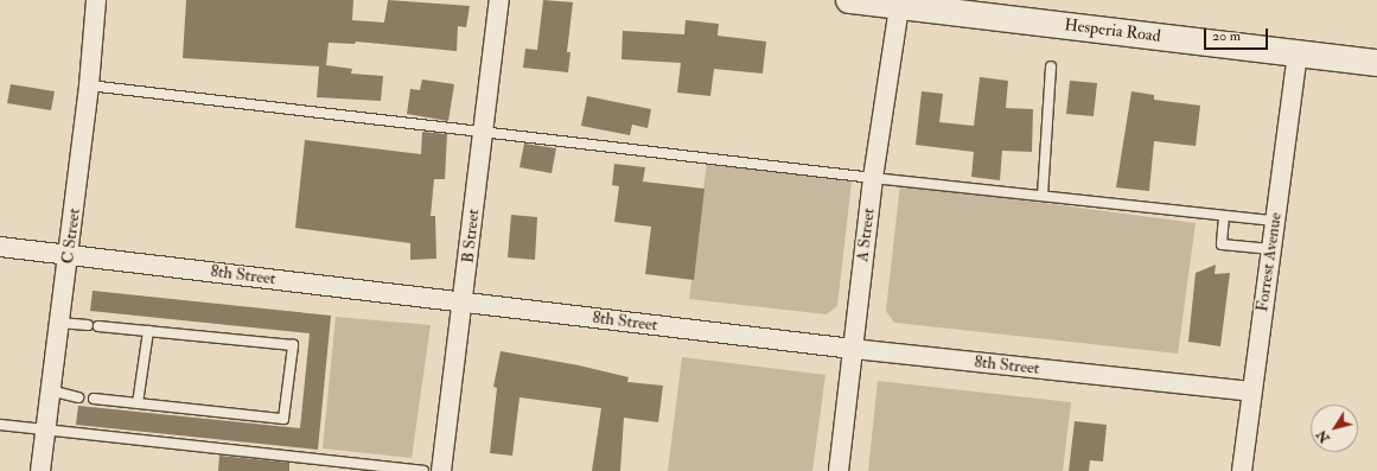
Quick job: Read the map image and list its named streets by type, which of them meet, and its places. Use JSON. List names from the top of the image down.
{
  "streets": {
    "main road": ["Hesperia Road"],
    "street": [
      "A Street",
      "C Street",
      "B Street",
      "Forrest Avenue",
      "8th Street"
    ]
  },
  "crossings": [
    ["Hesperia Road", "A Street"],
    ["Hesperia Road", "Forrest Avenue"],
    ["A Street", "8th Street"],
    ["C Street", "8th Street"],
    ["B Street", "8th Street"],
    ["Forrest Avenue", "8th Street"]
  ],
  "scale_bar": "20 m",
  "north": "bottom left"
}
